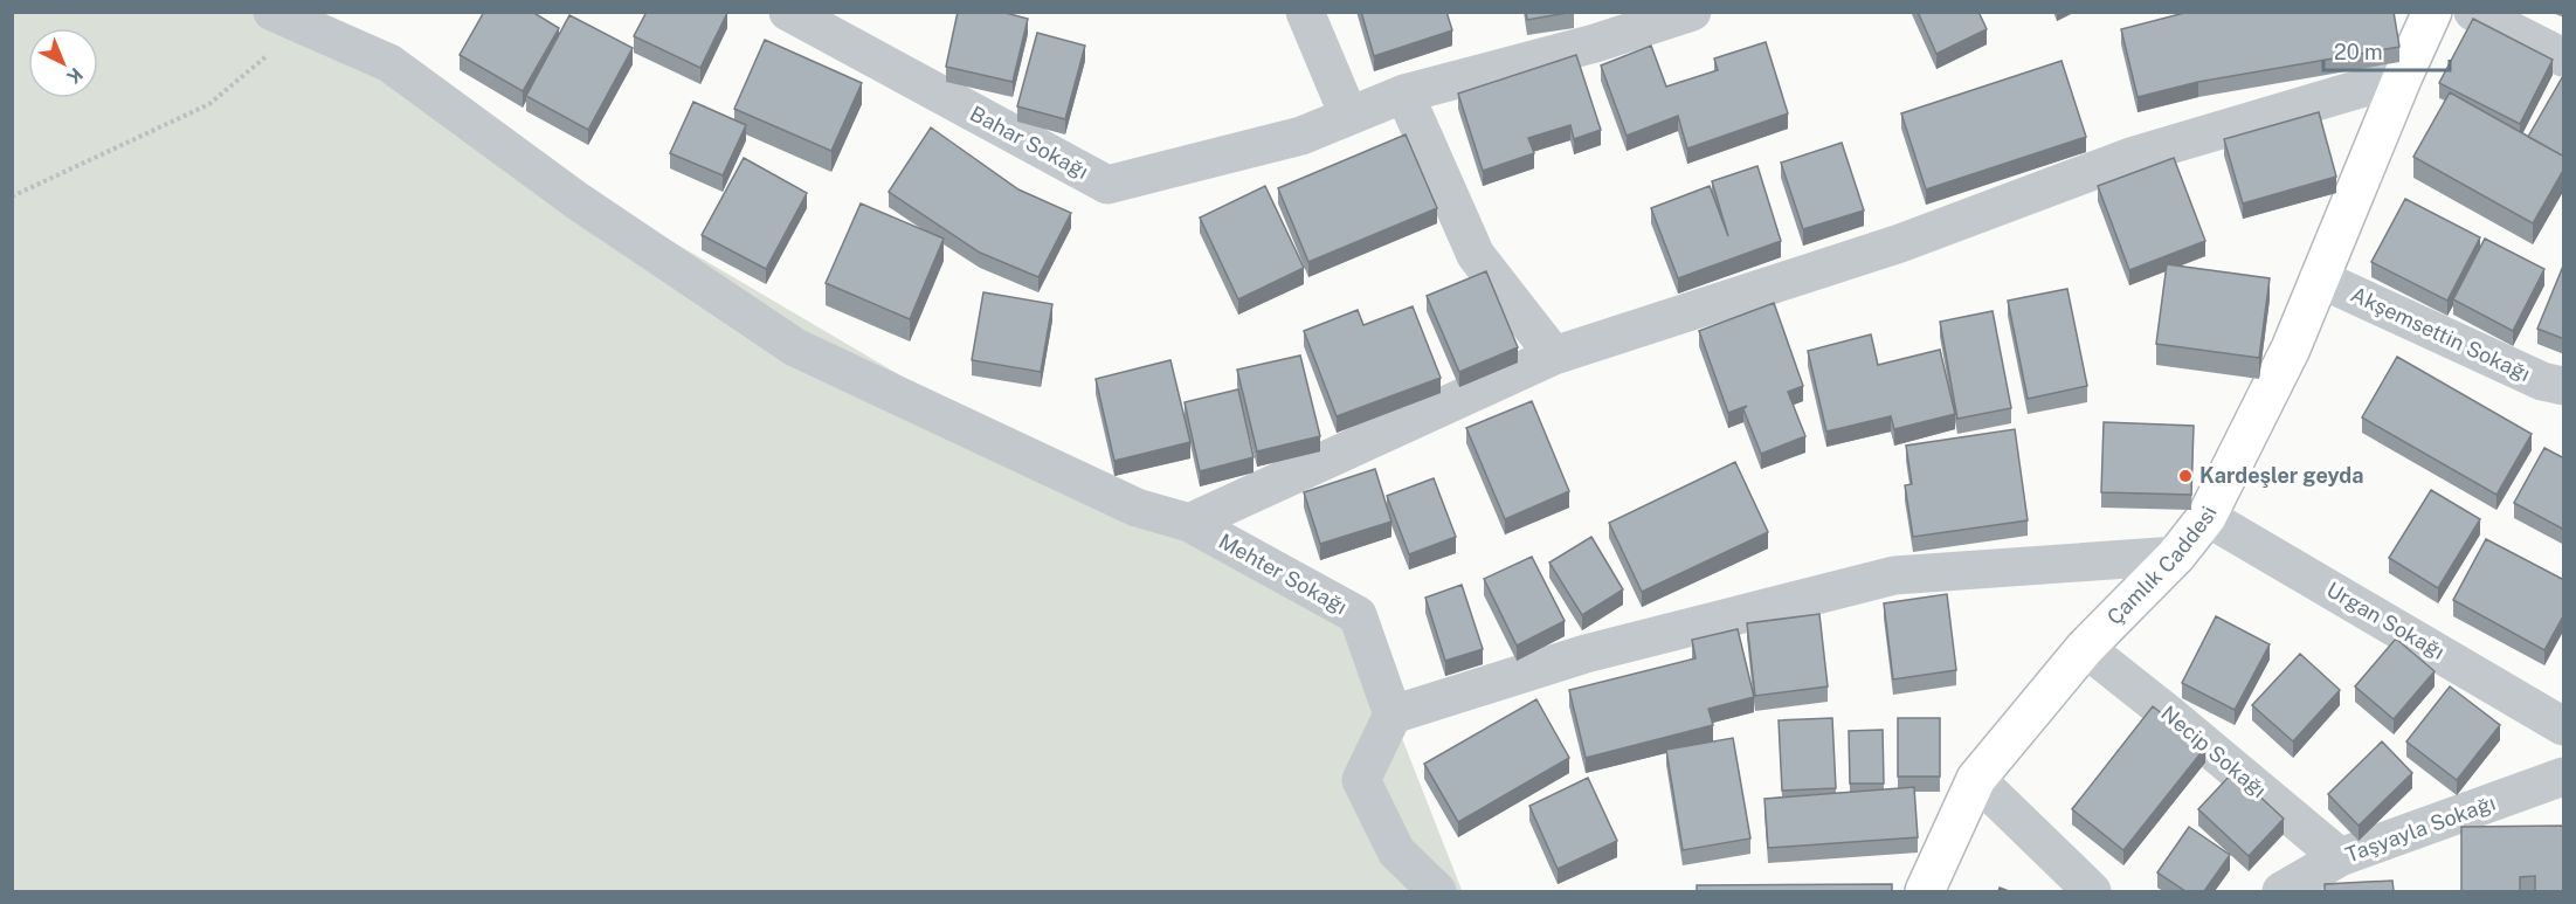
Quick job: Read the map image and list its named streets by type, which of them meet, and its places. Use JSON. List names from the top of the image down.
{
  "streets": {
    "street": [
      "Bahar Sokağı",
      "Akşemsettin Sokağı",
      "Çamlık Caddesi",
      "Mehter Sokağı",
      "Urgan Sokağı",
      "Necip Sokağı",
      "Taşyayla Sokağı"
    ]
  },
  "crossings": [
    ["Akşemsettin Sokağı", "Çamlık Caddesi"],
    ["Çamlık Caddesi", "Urgan Sokağı"],
    ["Çamlık Caddesi", "Necip Sokağı"],
    ["Necip Sokağı", "Taşyayla Sokağı"]
  ],
  "places": ["Kardeşler geyda"],
  "scale_bar": "20 m",
  "north": "bottom right"
}
